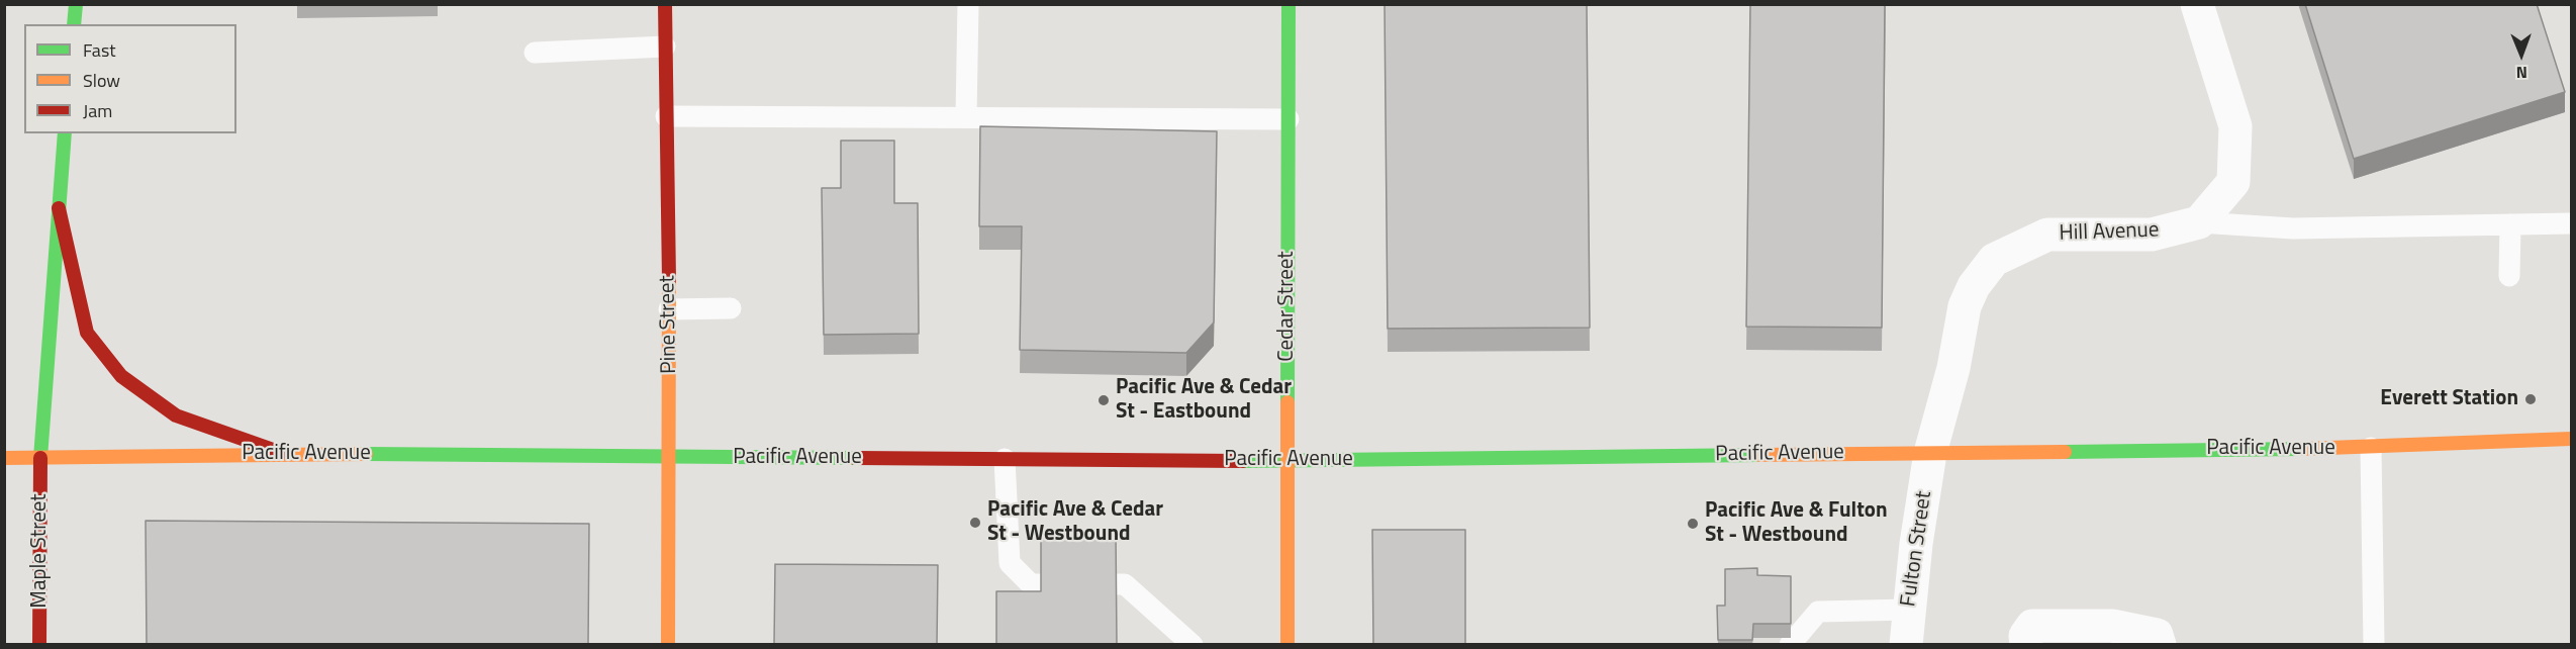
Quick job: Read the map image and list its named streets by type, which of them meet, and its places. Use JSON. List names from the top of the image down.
{
  "streets": {
    "main road": [
      "Cedar Street",
      "Pine Street",
      "Pacific Avenue",
      "Maple Street"
    ],
    "street": ["Hill Avenue", "Fulton Street"]
  },
  "crossings": [
    ["Hill Avenue", "Pacific Avenue"],
    ["Hill Avenue", "Fulton Street"],
    ["Cedar Street", "Pacific Avenue"],
    ["Pine Street", "Pacific Avenue"],
    ["Pacific Avenue", "Fulton Street"],
    ["Pacific Avenue", "Maple Street"]
  ],
  "places": [
    "Everett Station",
    "Pacific Ave & Cedar St - Eastbound",
    "Pacific Ave & Cedar St - Westbound",
    "Pacific Ave & Fulton St - Westbound"
  ],
  "legend": ["Fast", "Slow", "Jam"],
  "north": "bottom"
}
